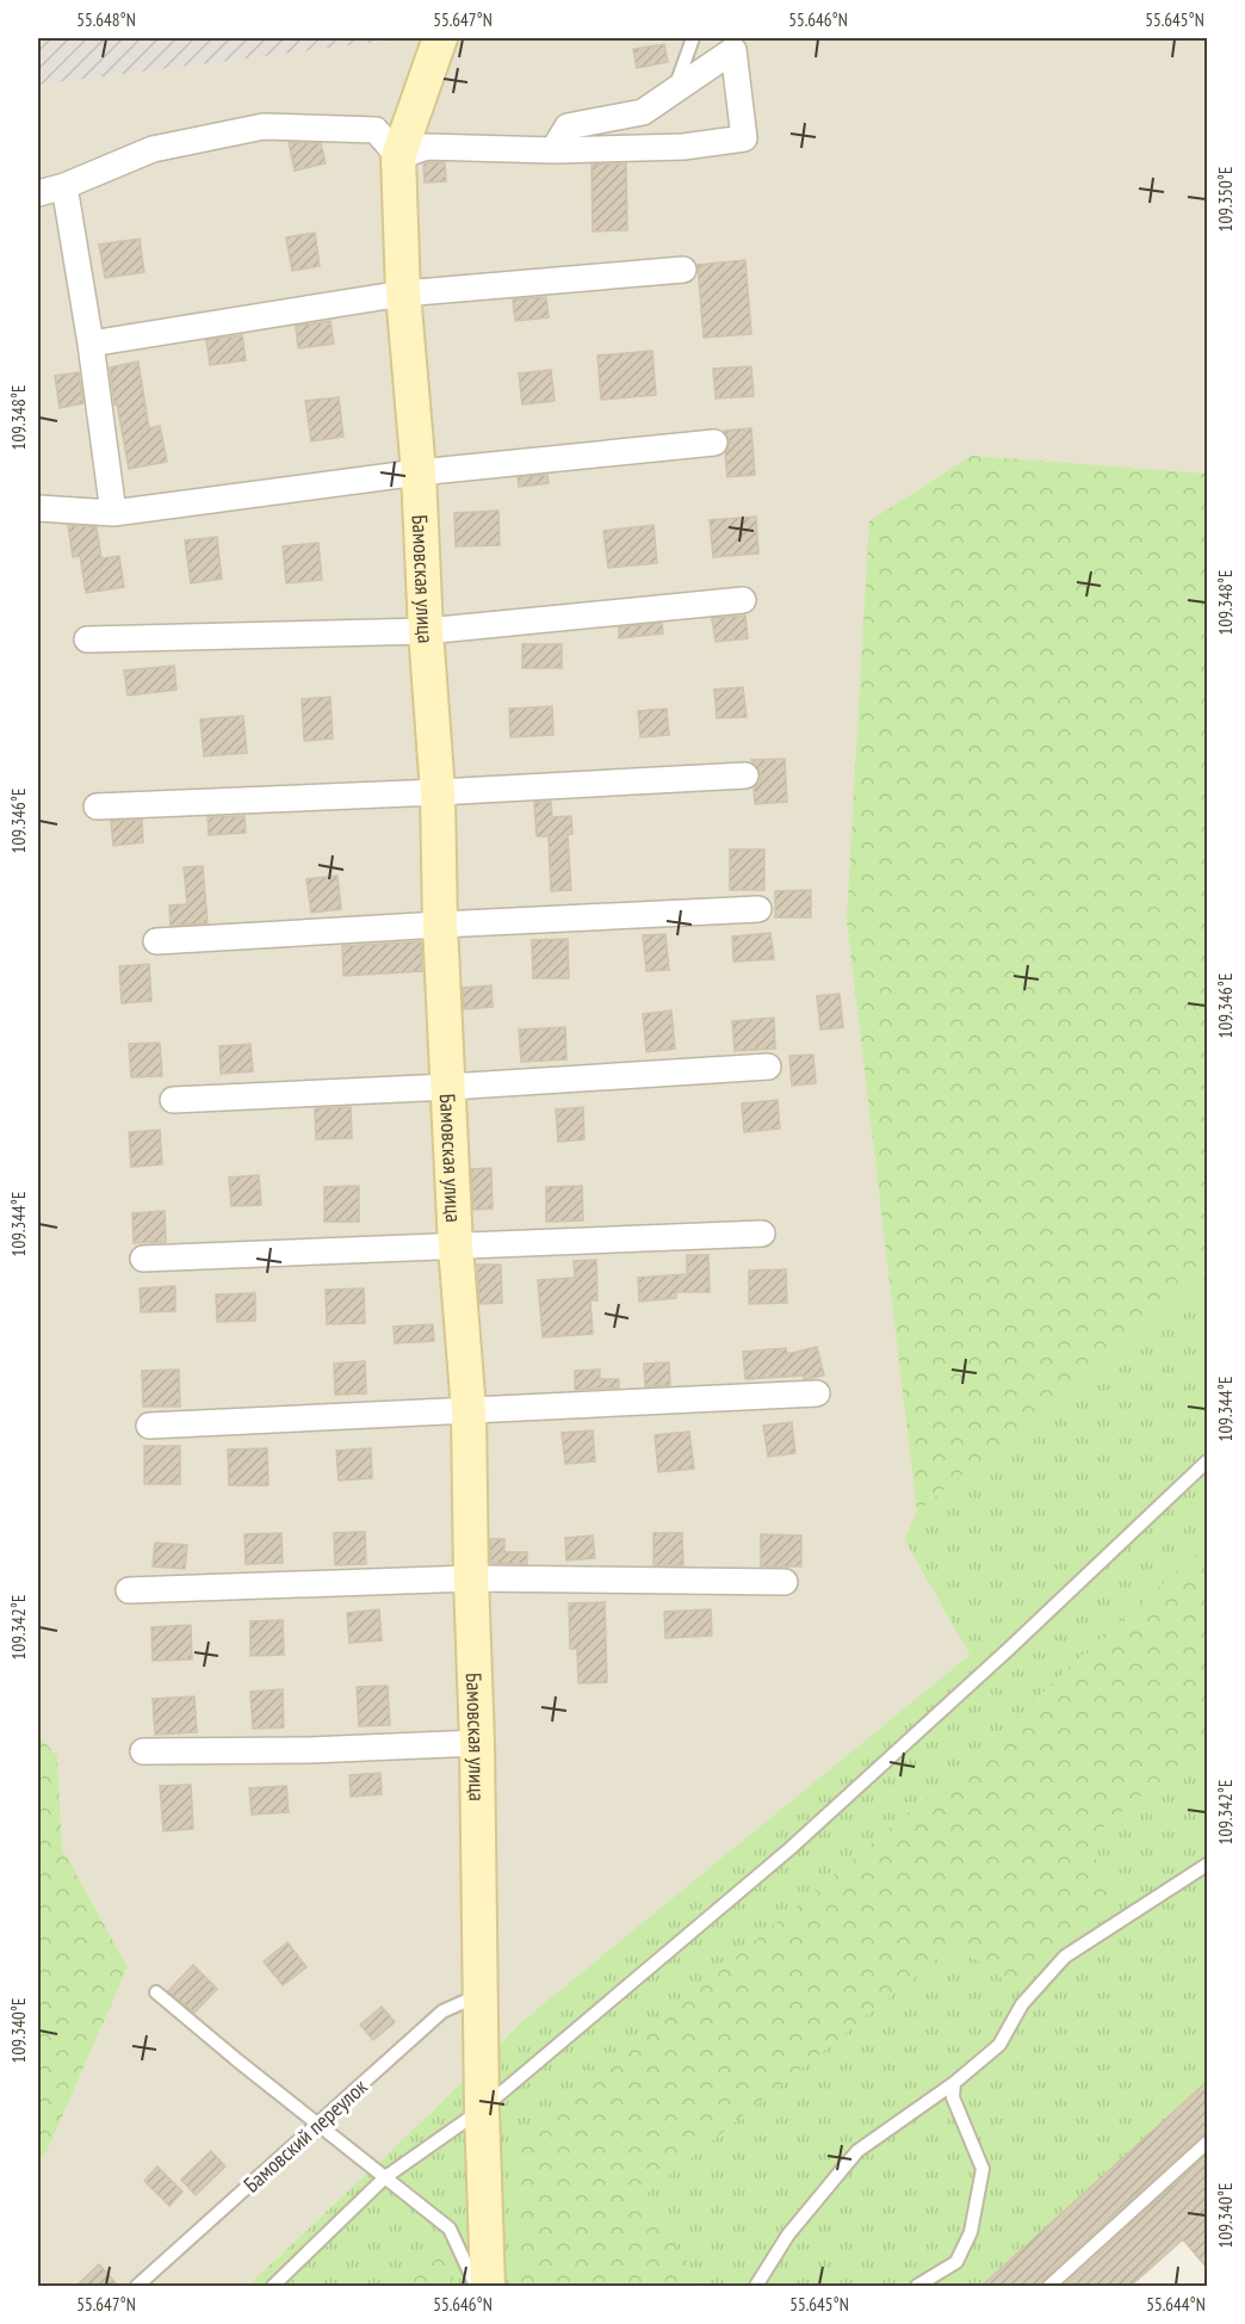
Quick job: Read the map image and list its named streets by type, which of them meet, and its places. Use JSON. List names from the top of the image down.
{
  "streets": {
    "street": ["Бамовская улица"],
    "lane": ["Бамовский переулок"]
  },
  "crossings": [
    ["Бамовская улица", "Бамовский переулок"]
  ],
  "coordinates": [
    "55.648°N",
    "55.647°N",
    "55.646°N",
    "55.645°N",
    "109.350°E",
    "109.348°E",
    "109.346°E",
    "109.344°E",
    "109.342°E",
    "109.340°E",
    "55.644°N"
  ]
}
